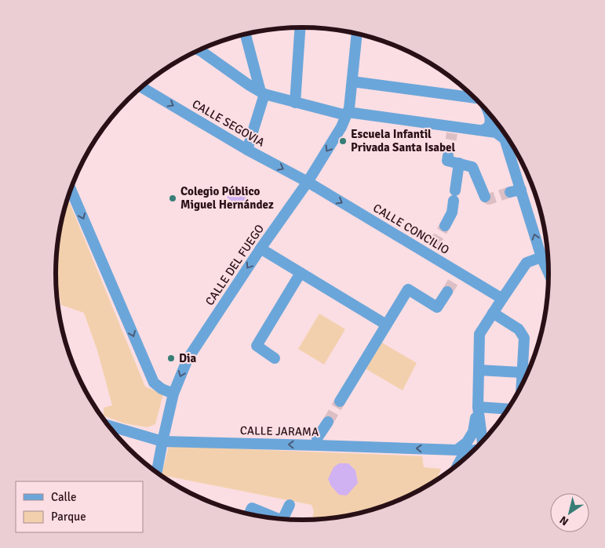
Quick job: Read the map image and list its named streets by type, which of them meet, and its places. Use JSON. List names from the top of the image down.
{
  "streets": {
    "street": [
      "CALLE SEGOVIA",
      "CALLE CONCILIO",
      "CALLE DEL FUEGO",
      "CALLE JARAMA"
    ]
  },
  "crossings": [
    ["CALLE SEGOVIA", "CALLE CONCILIO"],
    ["CALLE SEGOVIA", "CALLE DEL FUEGO"],
    ["CALLE CONCILIO", "CALLE DEL FUEGO"],
    ["CALLE DEL FUEGO", "CALLE JARAMA"]
  ],
  "one_way": ["CALLE DEL FUEGO", "CALLE JARAMA"],
  "places": ["Escuela Infantil Privada Santa Isabel", "Colegio Público Miguel Hernández", "Dia"],
  "legend": ["Calle", "Parque"],
  "north": "bottom left"
}
